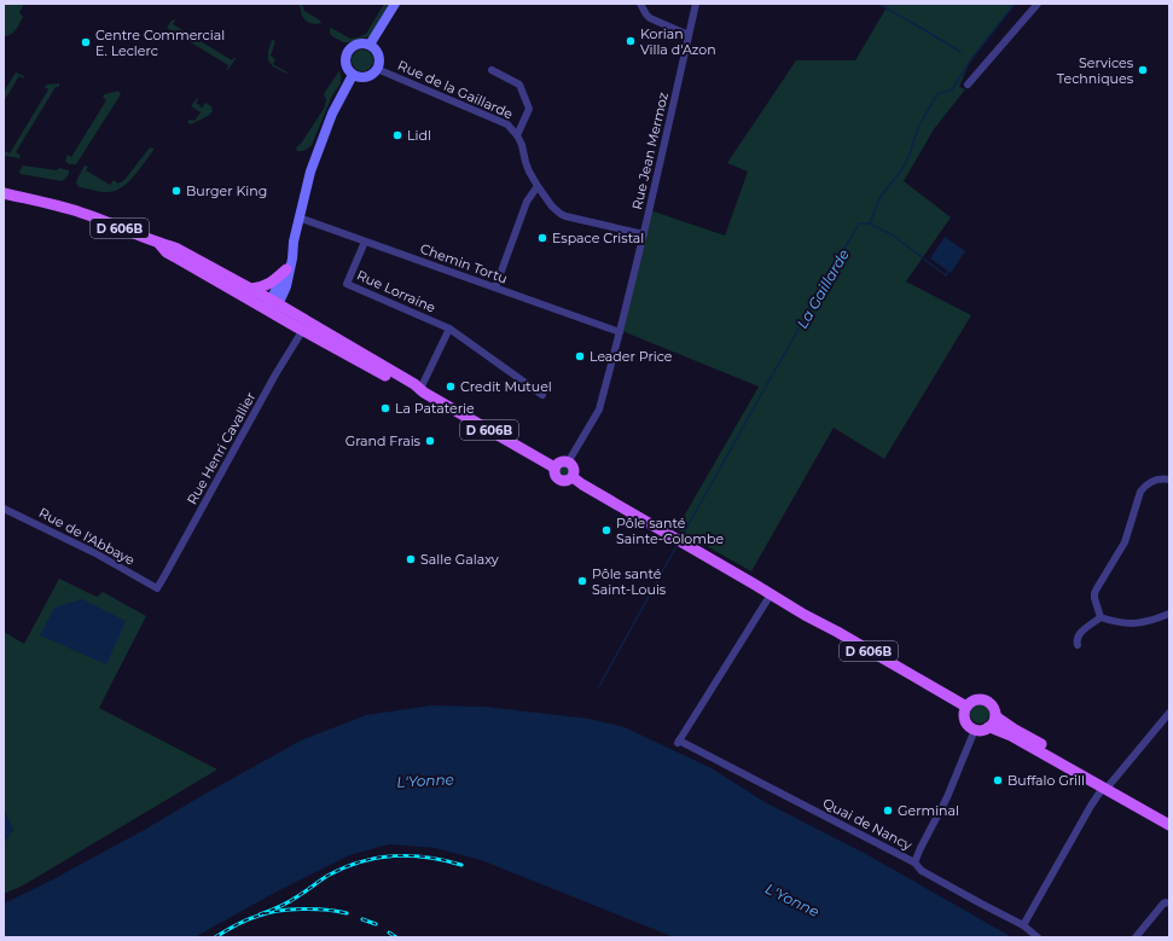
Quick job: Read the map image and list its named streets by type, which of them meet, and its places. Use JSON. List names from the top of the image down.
{
  "streets": {
    "main road": ["D 606B"],
    "street": [
      "Rue de la Gaillarde",
      "Rue Jean Mermoz",
      "Chemin Tortu",
      "Rue Lorraine",
      "Rue Henri Cavallier",
      "Rue de l'Abbaye",
      "Quai de Nancy"
    ]
  },
  "crossings": [
    ["Rue de la Gaillarde", "Rue Jean Mermoz"],
    ["Rue Jean Mermoz", "D 606B"],
    ["Rue Jean Mermoz", "Chemin Tortu"],
    ["D 606B", "Rue Henri Cavallier"],
    ["D 606B", "Quai de Nancy"],
    ["Chemin Tortu", "Rue Lorraine"],
    ["Rue Henri Cavallier", "Rue de l'Abbaye"]
  ],
  "water": ["La Gaillarde", "L'Yonne"],
  "places": [
    "Korian Villa d'Azon",
    "Centre Commercial E. Leclerc",
    "Services Techniques",
    "Lidl",
    "Burger King",
    "Espace Cristal",
    "Leader Price",
    "Credit Mutuel",
    "La Pataterie",
    "Grand Frais",
    "Pôle santé Sainte-Colombe",
    "Salle Galaxy",
    "Pôle santé Saint-Louis",
    "Buffalo Grill",
    "Germinal"
  ]
}
